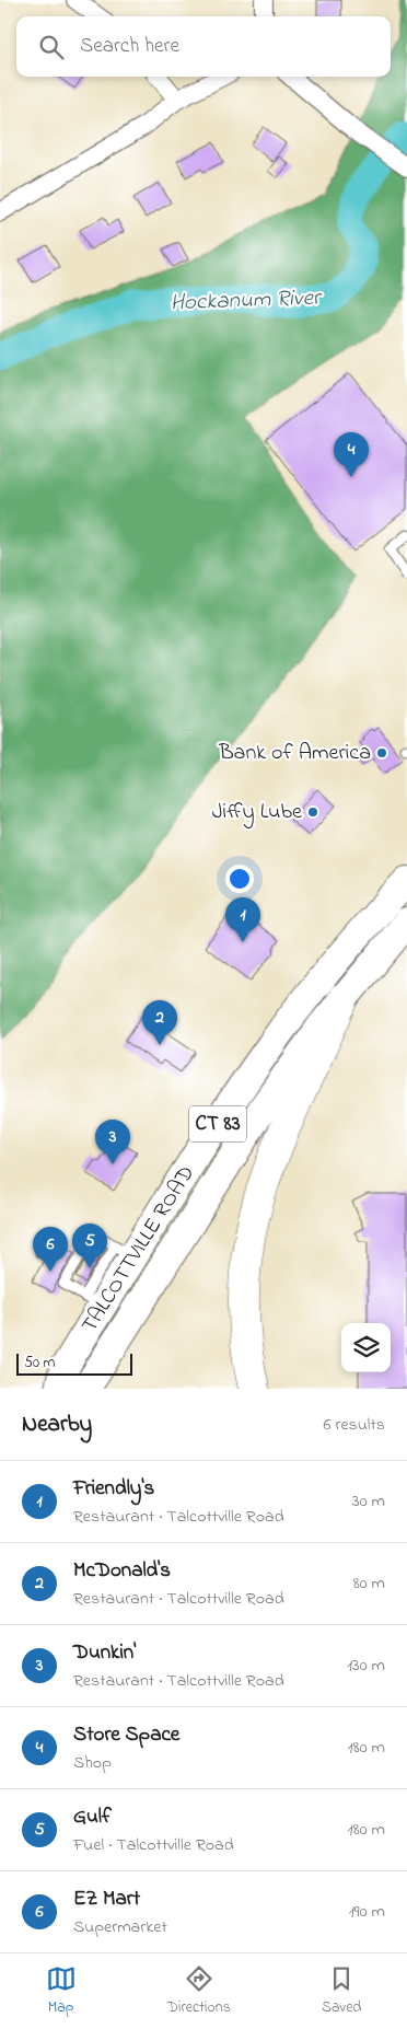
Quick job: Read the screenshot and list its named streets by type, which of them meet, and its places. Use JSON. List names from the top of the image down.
{
  "streets": {
    "main road": ["CT 83", "TALCOTTVILLE ROAD"]
  },
  "water": ["Hockanum River"],
  "places": ["Bank of America", "Jiffy Lube"],
  "scale_bar": "50 m",
  "page": {
    "search": "Search here",
    "pins": [
      "4",
      "1",
      "2",
      "3",
      "5",
      "6"
    ],
    "scale": "50 m",
    "heading": ["Nearby", "6 results"],
    "list": [
      {
        "mark": "1",
        "name": "Friendly's",
        "note": "Restaurant · Talcottville Road",
        "value": "30 m"
      },
      {
        "mark": "2",
        "name": "McDonald's",
        "note": "Restaurant · Talcottville Road",
        "value": "80 m"
      },
      {
        "mark": "3",
        "name": "Dunkin'",
        "note": "Restaurant · Talcottville Road",
        "value": "130 m"
      },
      {
        "mark": "4",
        "name": "Store Space",
        "note": "Shop",
        "value": "180 m"
      },
      {
        "mark": "5",
        "name": "Gulf",
        "note": "Fuel · Talcottville Road",
        "value": "180 m"
      },
      {
        "mark": "6",
        "name": "EZ Mart",
        "note": "Supermarket",
        "value": "190 m"
      }
    ],
    "nav": ["Map", "Directions", "Saved"]
  }
}
